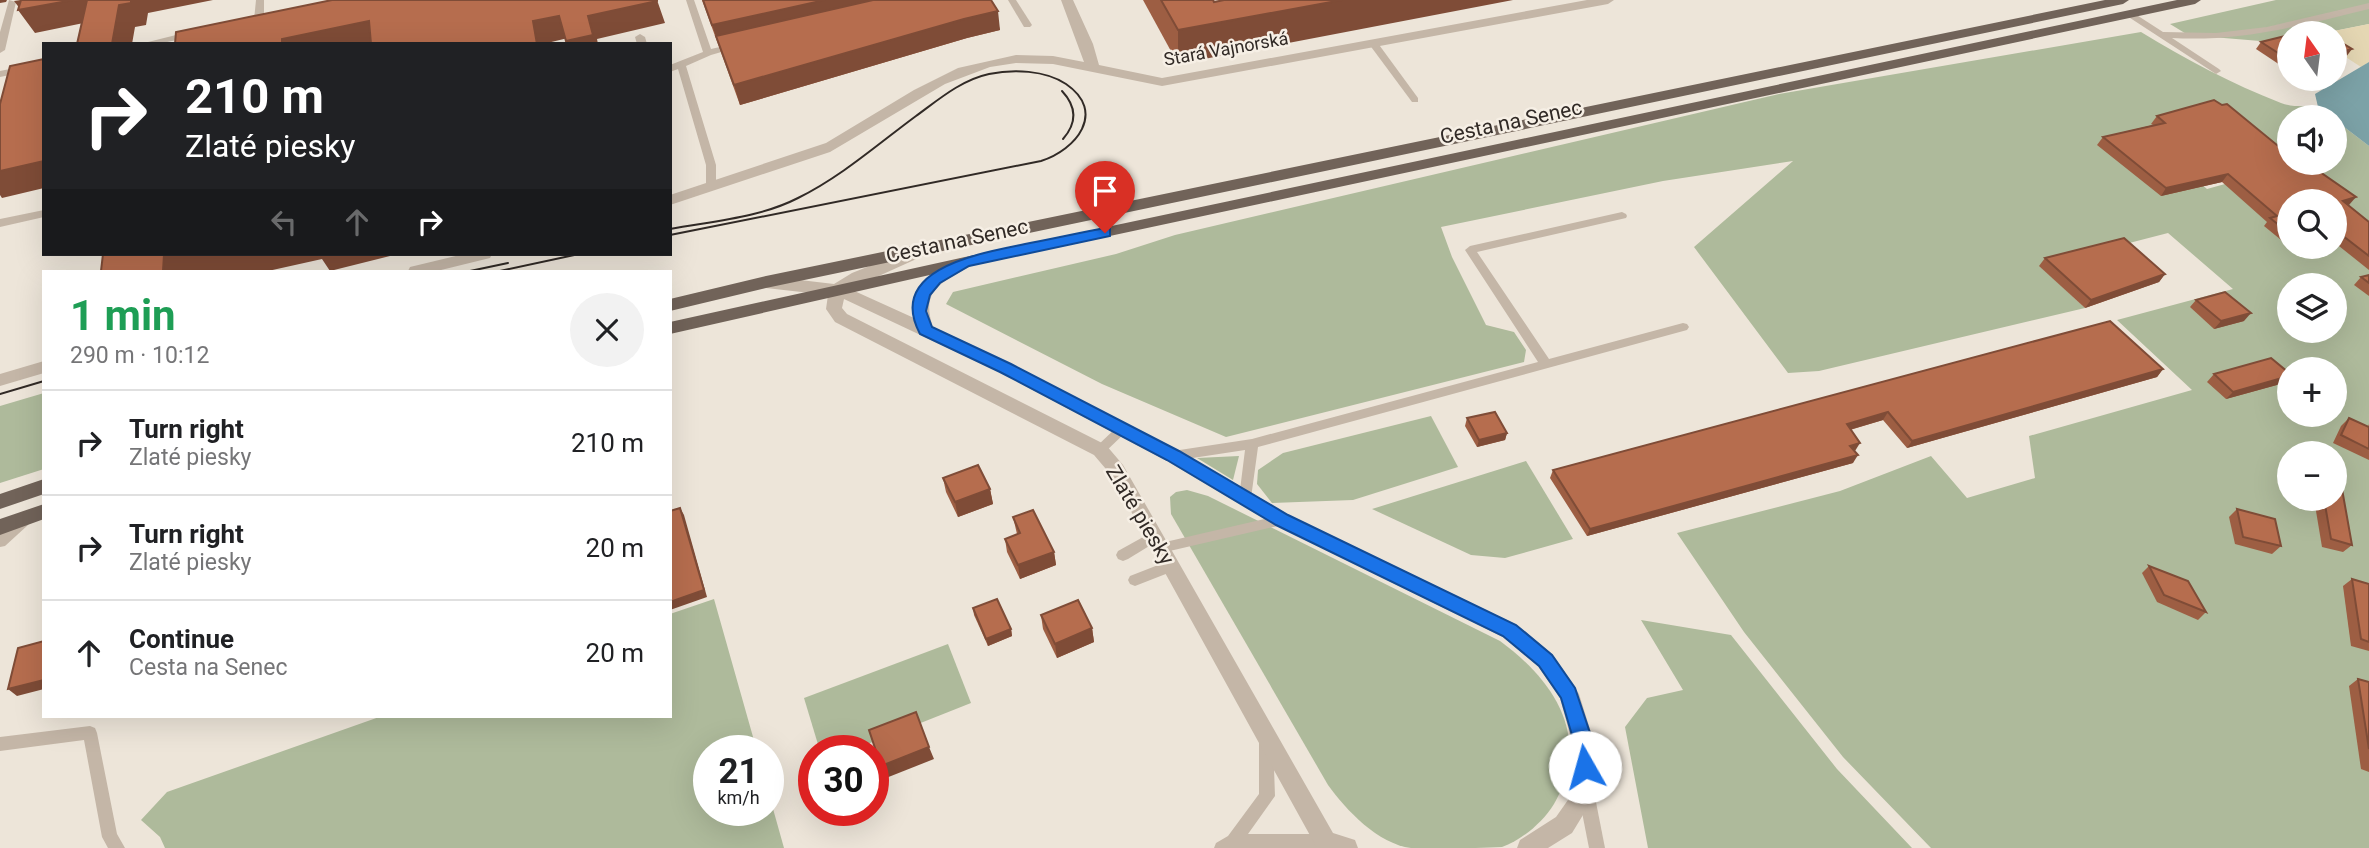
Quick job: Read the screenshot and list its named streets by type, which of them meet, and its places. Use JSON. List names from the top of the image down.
{
  "streets": {
    "main road": ["Cesta na Senec"],
    "street": ["Stará Vajnorská", "Zlaté piesky"]
  },
  "crossings": [
    ["Cesta na Senec", "Zlaté piesky"]
  ],
  "north": "top",
  "page": {
    "map_buttons": ["+", "−"],
    "turn": ["210 m", "Zlaté piesky"],
    "heading": ["1 min", "290 m · 10:12"],
    "list": [
      {
        "name": "Turn right",
        "note": "Zlaté piesky",
        "value": "210 m"
      },
      {
        "name": "Turn right",
        "note": "Zlaté piesky",
        "value": "20 m"
      },
      {
        "name": "Continue",
        "note": "Cesta na Senec",
        "value": "20 m"
      }
    ],
    "speed": "21 km/h",
    "limit": "30"
  }
}
